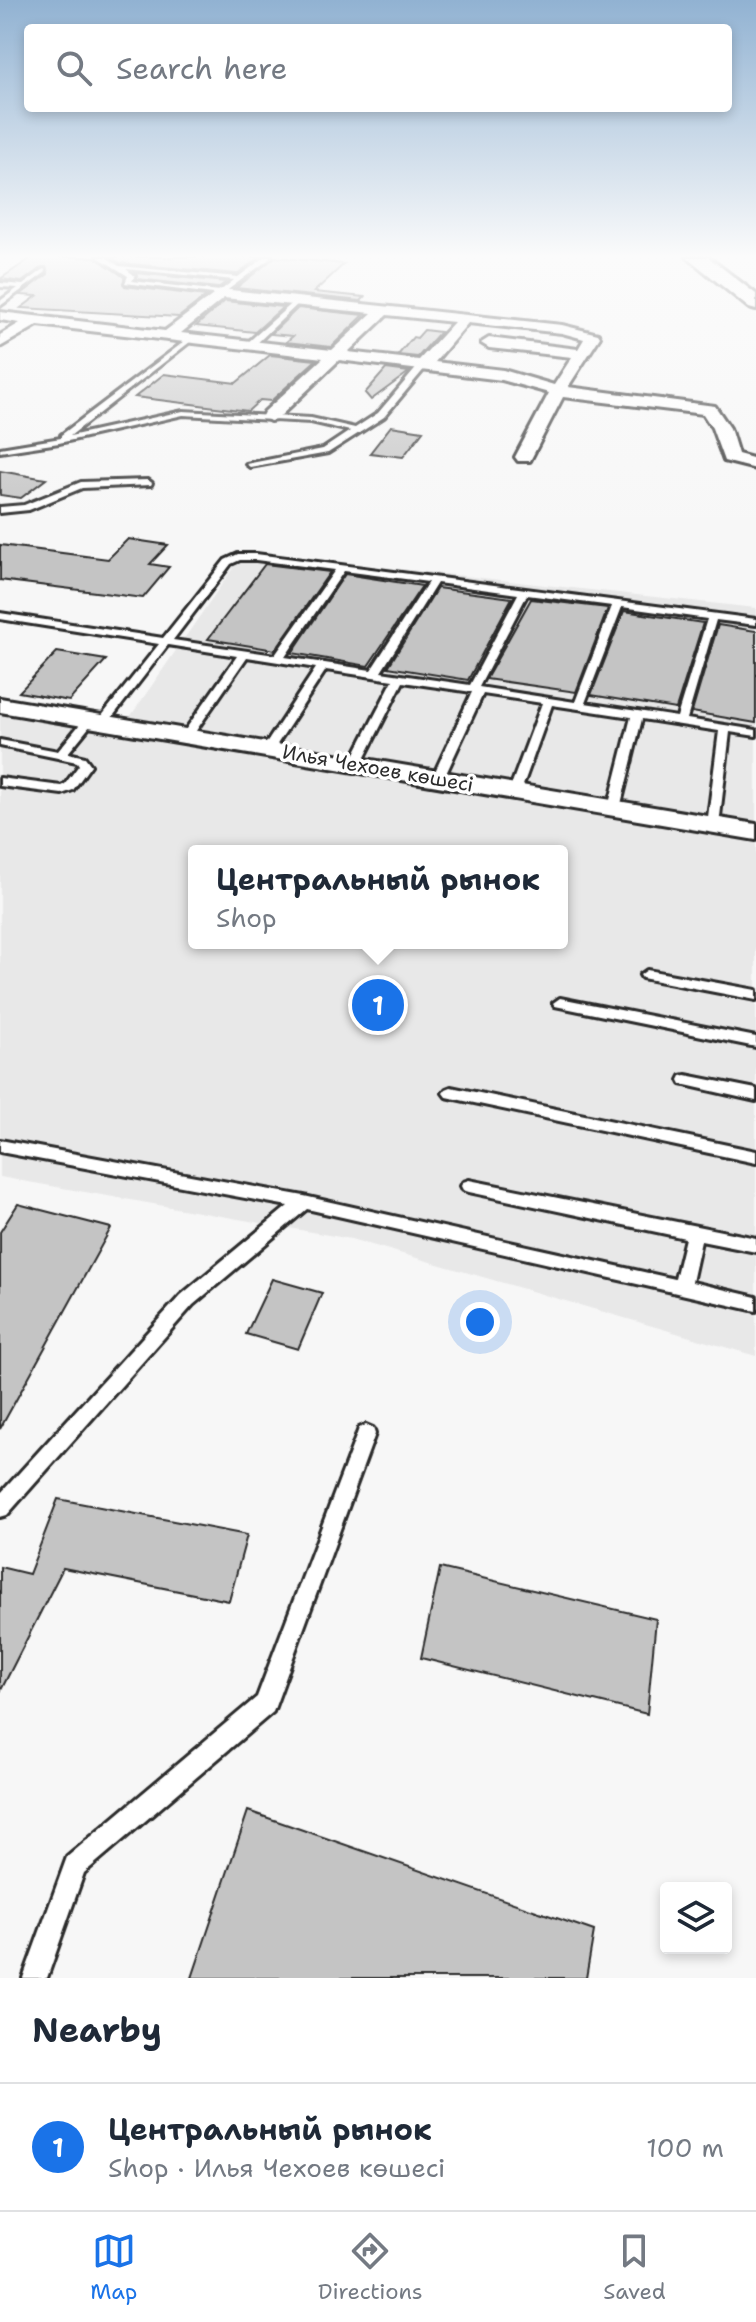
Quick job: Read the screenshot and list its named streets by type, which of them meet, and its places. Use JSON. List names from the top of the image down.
{
  "streets": {
    "street": ["Илья Чехоев көшесі"]
  },
  "page": {
    "search": "Search here",
    "popup": ["Центральный рынок", "Shop"],
    "pins": "1",
    "heading": "Nearby",
    "list": [
      {
        "mark": "1",
        "name": "Центральный рынок",
        "note": "Shop · Илья Чехоев көшесі",
        "value": "100 m"
      }
    ],
    "nav": ["Map", "Directions", "Saved"]
  }
}
